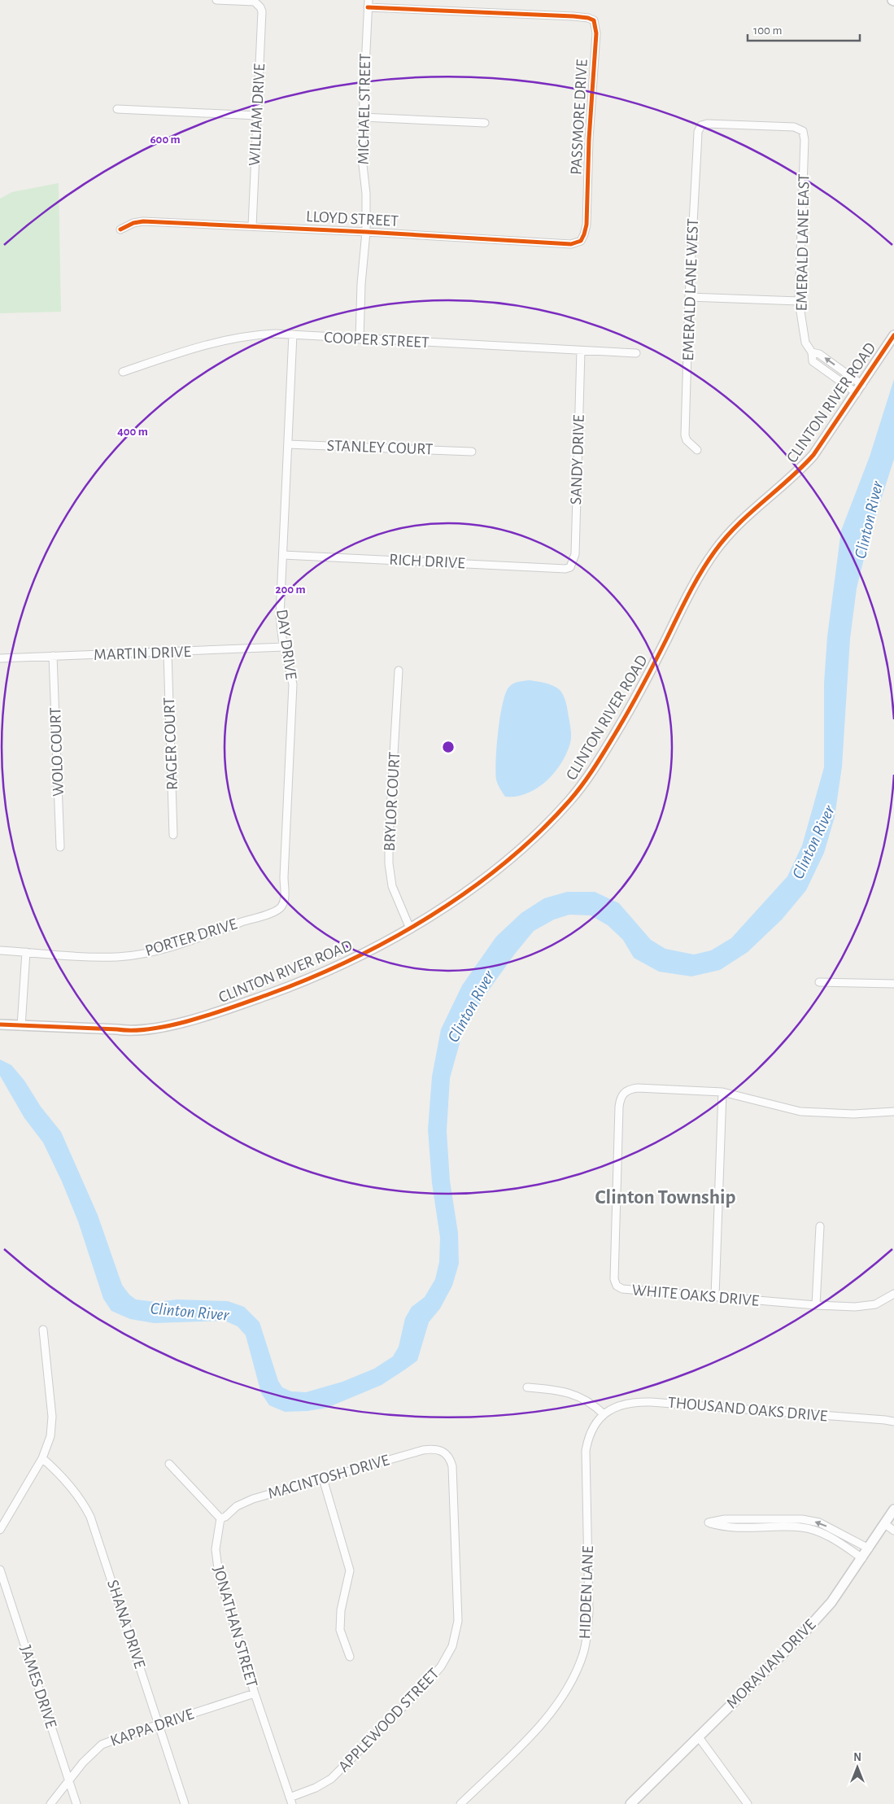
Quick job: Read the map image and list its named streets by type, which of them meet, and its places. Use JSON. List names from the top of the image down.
{
  "streets": {
    "street": [
      "MICHAEL STREET",
      "WILLIAM DRIVE",
      "PASSMORE DRIVE",
      "LLOYD STREET",
      "EMERALD LANE EAST",
      "EMERALD LANE WEST",
      "COOPER STREET",
      "CLINTON RIVER ROAD",
      "STANLEY COURT",
      "SANDY DRIVE",
      "RICH DRIVE",
      "DAY DRIVE",
      "MARTIN DRIVE",
      "RAGER COURT",
      "WOLO COURT",
      "BRYLOR COURT",
      "PORTER DRIVE",
      "WHITE OAKS DRIVE",
      "THOUSAND OAKS DRIVE",
      "MACINTOSH DRIVE",
      "HIDDEN LANE",
      "SHANA DRIVE",
      "JONATHAN STREET",
      "MORAVIAN DRIVE",
      "JAMES DRIVE",
      "APPLEWOOD STREET",
      "KAPPA DRIVE"
    ]
  },
  "crossings": [
    ["MICHAEL STREET", "PASSMORE DRIVE"],
    ["MICHAEL STREET", "LLOYD STREET"],
    ["MICHAEL STREET", "COOPER STREET"],
    ["WILLIAM DRIVE", "LLOYD STREET"],
    ["PASSMORE DRIVE", "LLOYD STREET"],
    ["EMERALD LANE EAST", "EMERALD LANE WEST"],
    ["EMERALD LANE EAST", "CLINTON RIVER ROAD"],
    ["COOPER STREET", "SANDY DRIVE"],
    ["COOPER STREET", "DAY DRIVE"],
    ["CLINTON RIVER ROAD", "BRYLOR COURT"],
    ["STANLEY COURT", "DAY DRIVE"],
    ["SANDY DRIVE", "RICH DRIVE"],
    ["RICH DRIVE", "DAY DRIVE"],
    ["DAY DRIVE", "MARTIN DRIVE"],
    ["DAY DRIVE", "PORTER DRIVE"],
    ["MARTIN DRIVE", "RAGER COURT"],
    ["MARTIN DRIVE", "WOLO COURT"],
    ["THOUSAND OAKS DRIVE", "HIDDEN LANE"],
    ["MACINTOSH DRIVE", "JONATHAN STREET"],
    ["MACINTOSH DRIVE", "APPLEWOOD STREET"],
    ["SHANA DRIVE", "KAPPA DRIVE"],
    ["JONATHAN STREET", "APPLEWOOD STREET"],
    ["JONATHAN STREET", "KAPPA DRIVE"],
    ["JAMES DRIVE", "KAPPA DRIVE"]
  ],
  "districts": ["Clinton Township"],
  "water": ["Clinton River"],
  "scale_bar": "100 m",
  "north": "top",
  "rings": ["600 m", "400 m", "200 m"]
}
